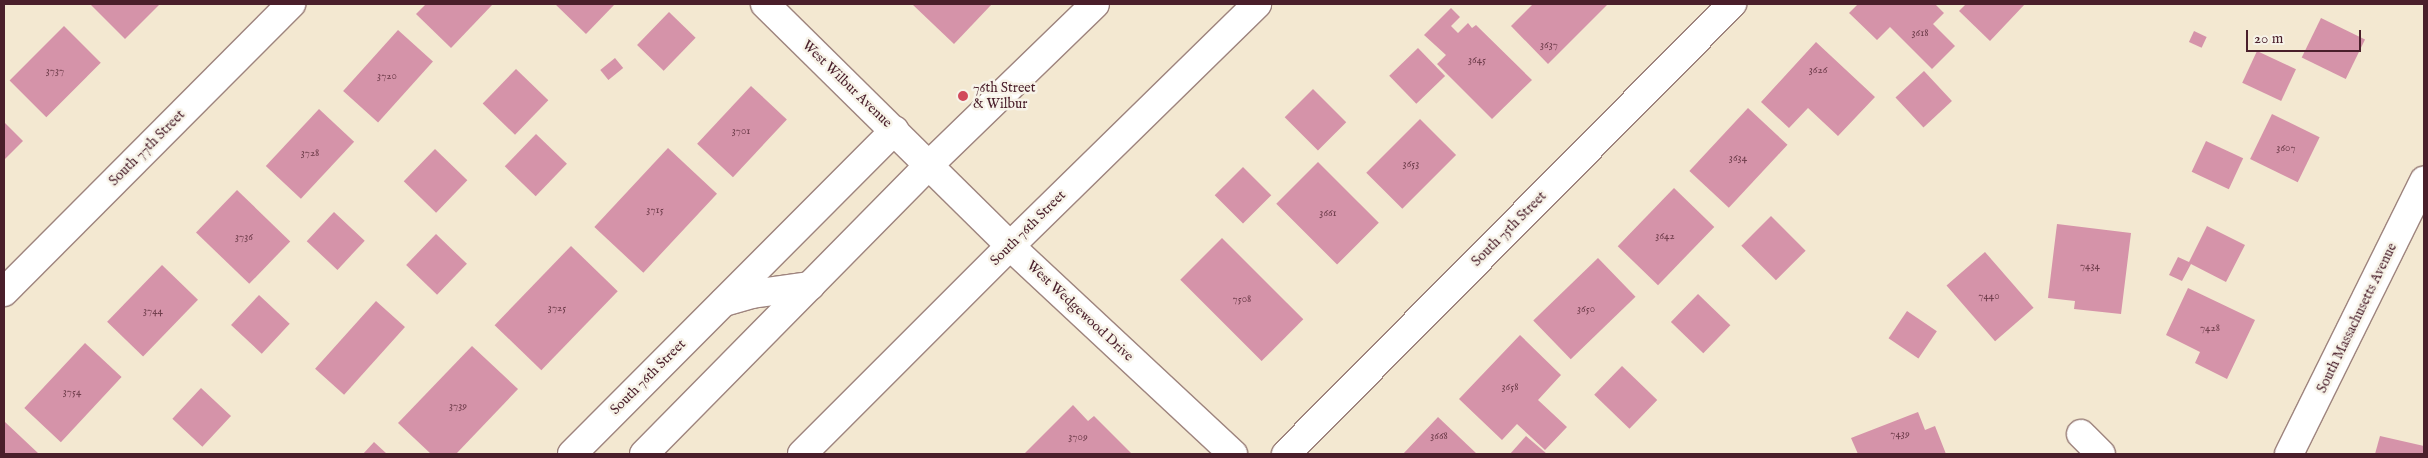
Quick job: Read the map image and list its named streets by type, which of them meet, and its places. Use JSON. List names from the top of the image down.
{
  "streets": {
    "street": [
      "West Wilbur Avenue",
      "South 77th Street",
      "South 76th Street",
      "South 75th Street",
      "West Wedgewood Drive",
      "South Massachusetts Avenue"
    ]
  },
  "crossings": [
    ["West Wilbur Avenue", "South 76th Street"],
    ["West Wilbur Avenue", "West Wedgewood Drive"],
    ["South 76th Street", "West Wedgewood Drive"]
  ],
  "places": ["76th Street & Wilbur"],
  "house_numbers": [
    "3618",
    "3637",
    "3645",
    "3626",
    "3737",
    "3720",
    "3701",
    "3607",
    "3728",
    "3634",
    "3653",
    "3715",
    "3661",
    "3642",
    "3736",
    "7434",
    "7440",
    "7508",
    "3725",
    "3650",
    "3744",
    "7428",
    "3658",
    "3754",
    "3739",
    "7439",
    "3668",
    "3709"
  ],
  "scale_bar": "20 m"
}
